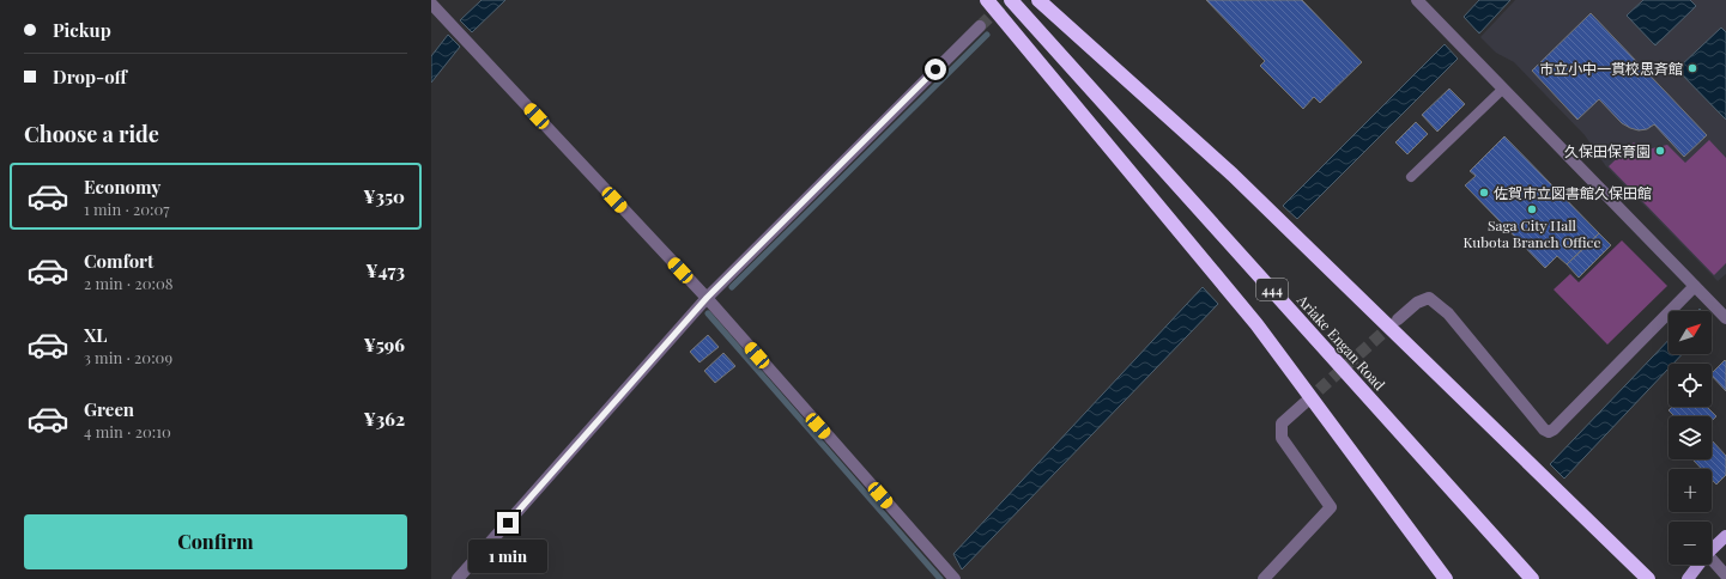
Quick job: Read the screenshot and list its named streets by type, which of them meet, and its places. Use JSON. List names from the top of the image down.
{
  "streets": {
    "highway": ["444", "Ariake Engan Road"]
  },
  "places": [
    "市立小中一貫校思斉館",
    "久保田保育園",
    "佐賀市立図書館久保田館",
    "Saga City Hall Kubota Branch Office"
  ],
  "north": "top right",
  "page": {
    "banner": ["Pickup", "Drop-off"],
    "heading": "Choose a ride",
    "list": [
      {
        "name": "Economy",
        "note": "1 min · 20:07",
        "value": "¥350"
      },
      {
        "name": "Comfort",
        "note": "2 min · 20:08",
        "value": "¥473"
      },
      {
        "name": "XL",
        "note": "3 min · 20:09",
        "value": "¥596"
      },
      {
        "name": "Green",
        "note": "4 min · 20:10",
        "value": "¥362"
      }
    ],
    "map_buttons": ["+", "−"],
    "buttons": "Confirm",
    "bubble": "1 min"
  }
}
